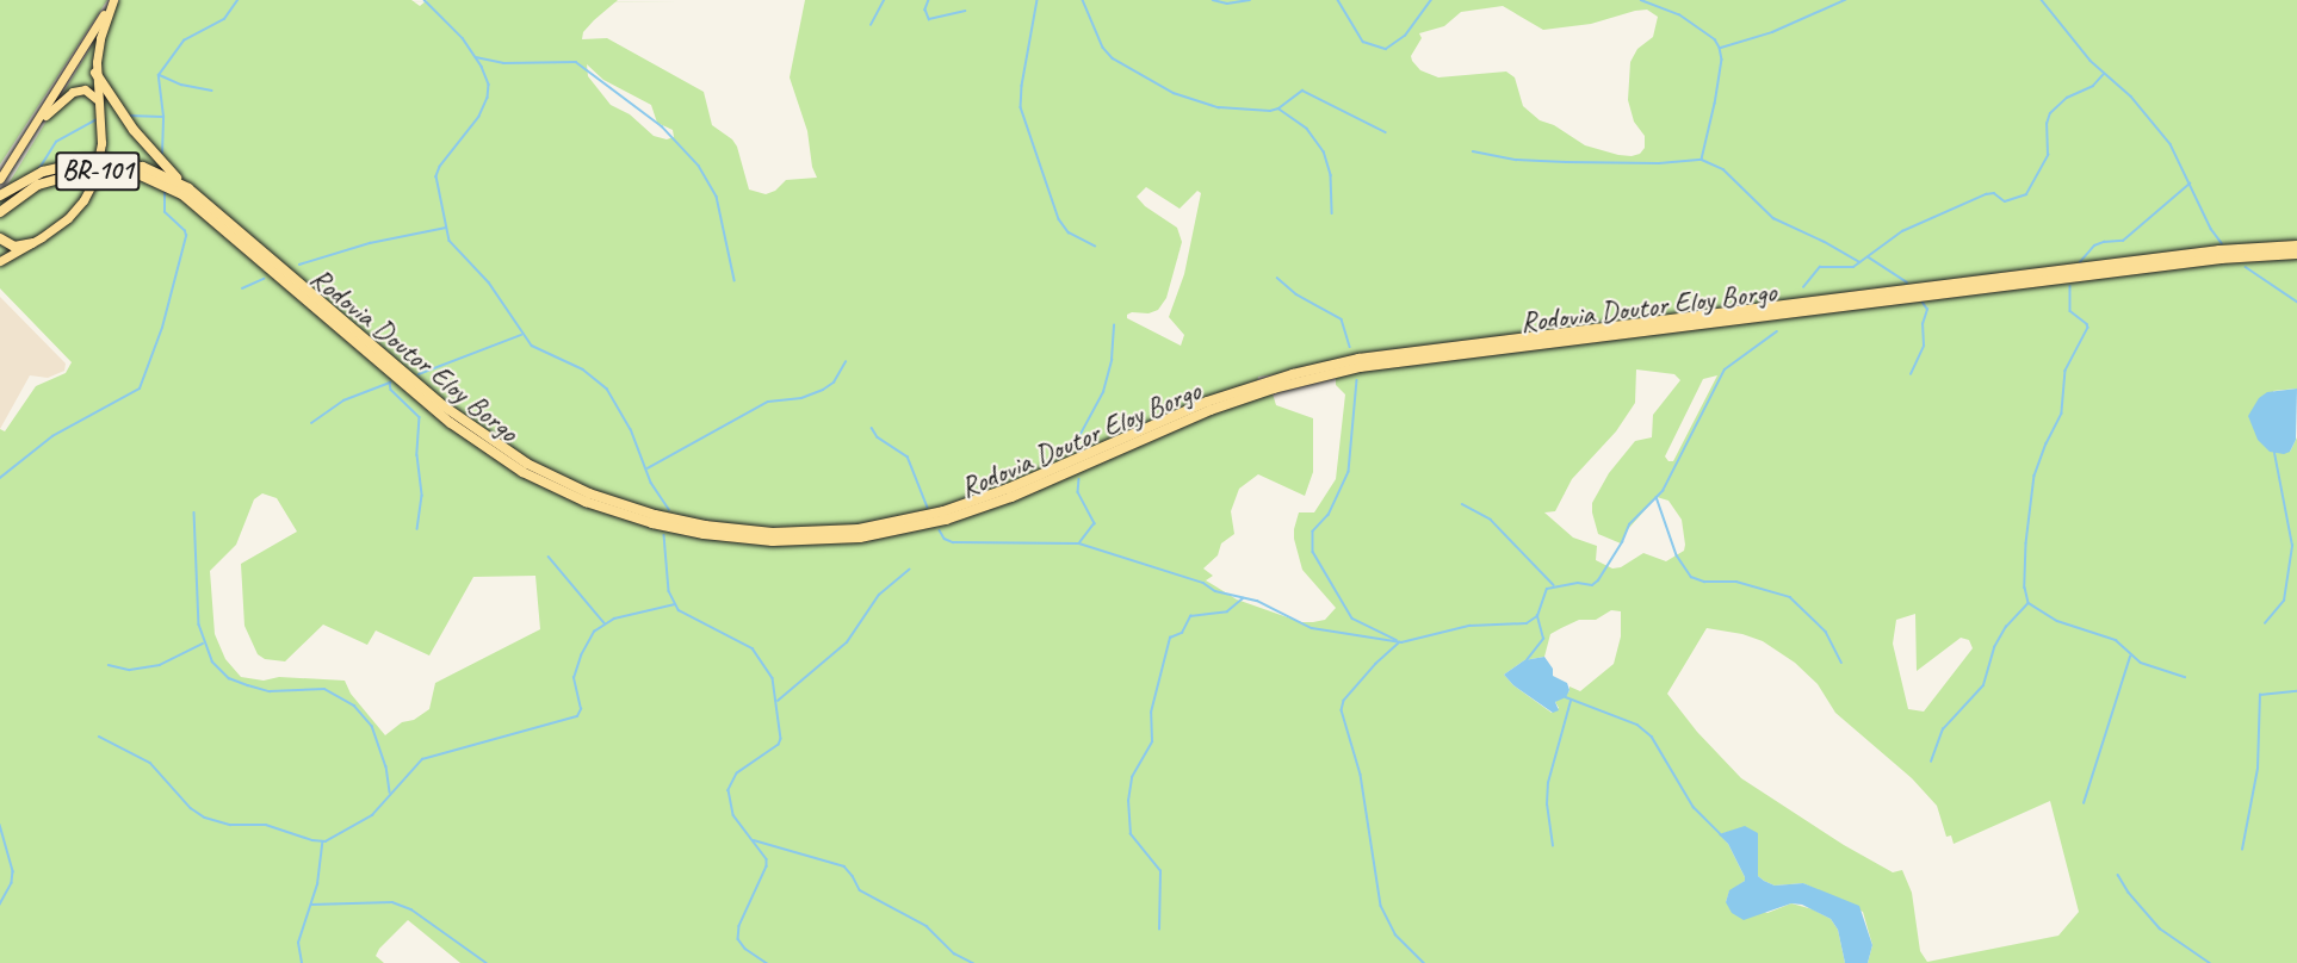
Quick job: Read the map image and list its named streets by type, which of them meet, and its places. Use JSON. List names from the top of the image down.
{
  "streets": {
    "highway": ["Rodovia Doutor Eloy Borgo"],
    "main road": ["BR-101"]
  }
}
